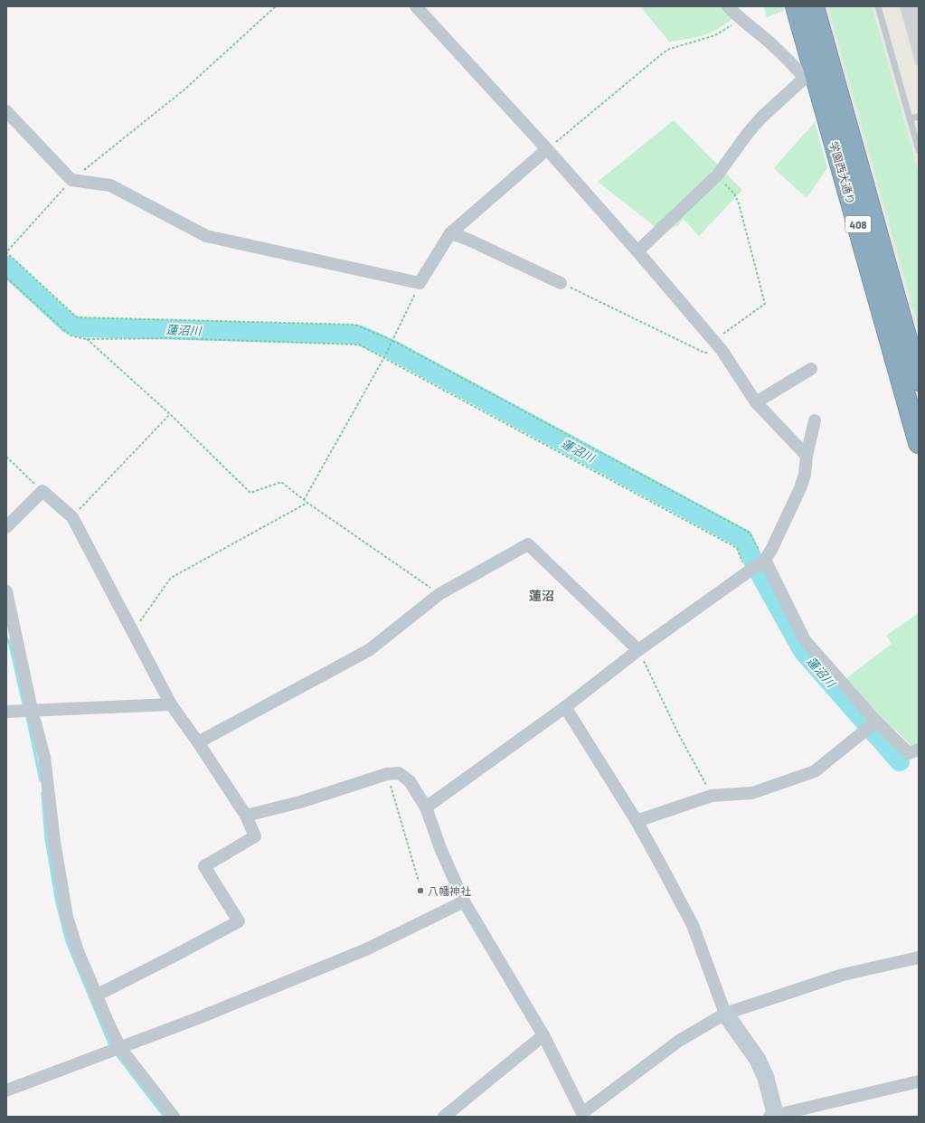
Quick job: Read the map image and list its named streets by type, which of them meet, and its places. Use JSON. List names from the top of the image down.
{
  "streets": {
    "highway": ["学園西大通り", "408"]
  },
  "districts": ["蓮沼"],
  "water": ["蓮沼川"],
  "places": ["八幡神社"]
}
